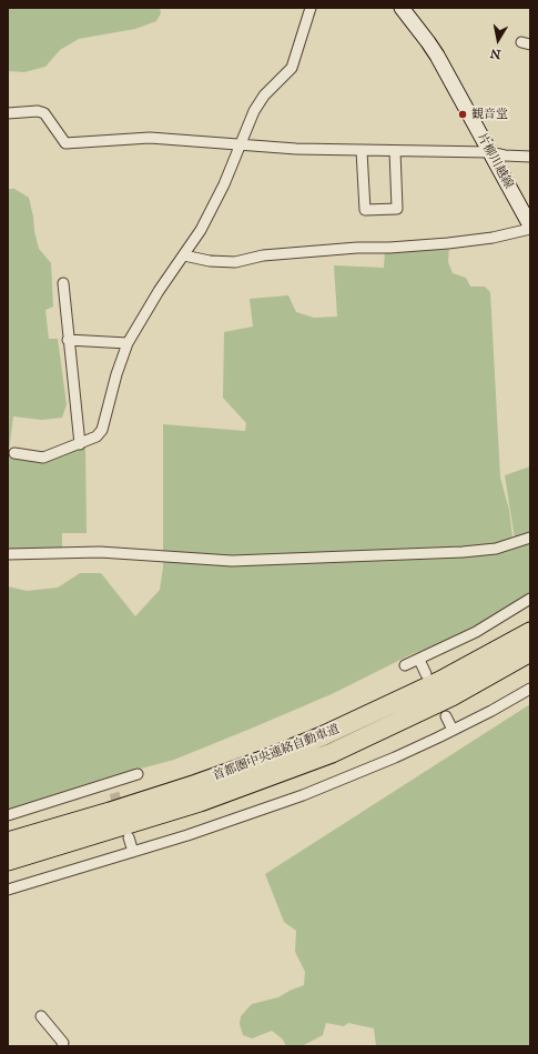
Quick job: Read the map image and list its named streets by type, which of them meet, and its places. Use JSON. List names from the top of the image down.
{
  "streets": {
    "highway": ["首都圏中央連絡自動車道"],
    "main road": ["片柳川越線"]
  },
  "places": ["観音堂"],
  "north": "bottom"
}
